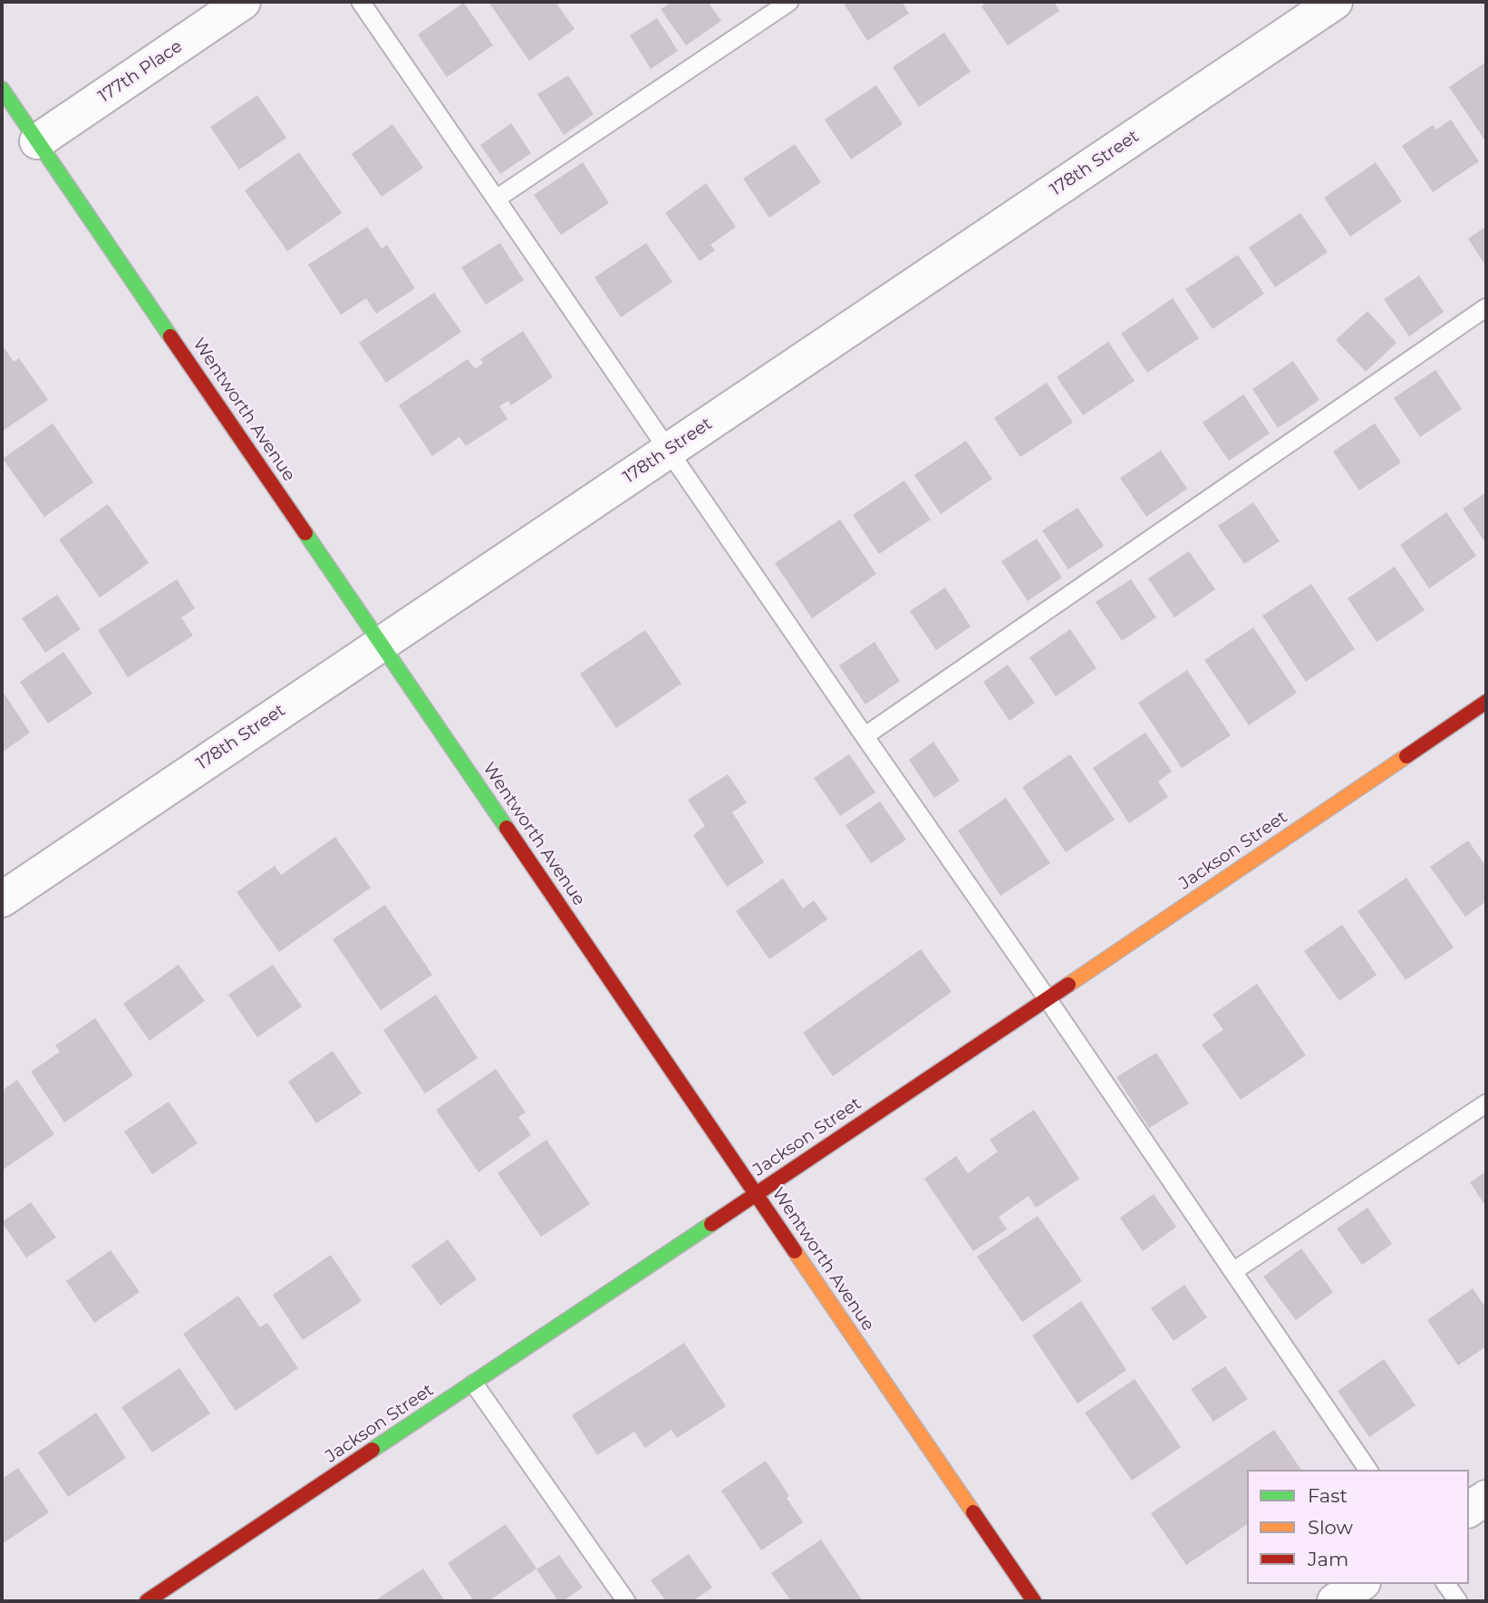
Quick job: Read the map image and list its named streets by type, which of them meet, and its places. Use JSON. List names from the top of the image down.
{
  "streets": {
    "street": [
      "177th Place",
      "178th Street",
      "Wentworth Avenue",
      "Jackson Street"
    ]
  },
  "crossings": [
    ["177th Place", "Wentworth Avenue"],
    ["178th Street", "Wentworth Avenue"],
    ["Wentworth Avenue", "Jackson Street"]
  ],
  "legend": ["Fast", "Slow", "Jam"]
}
